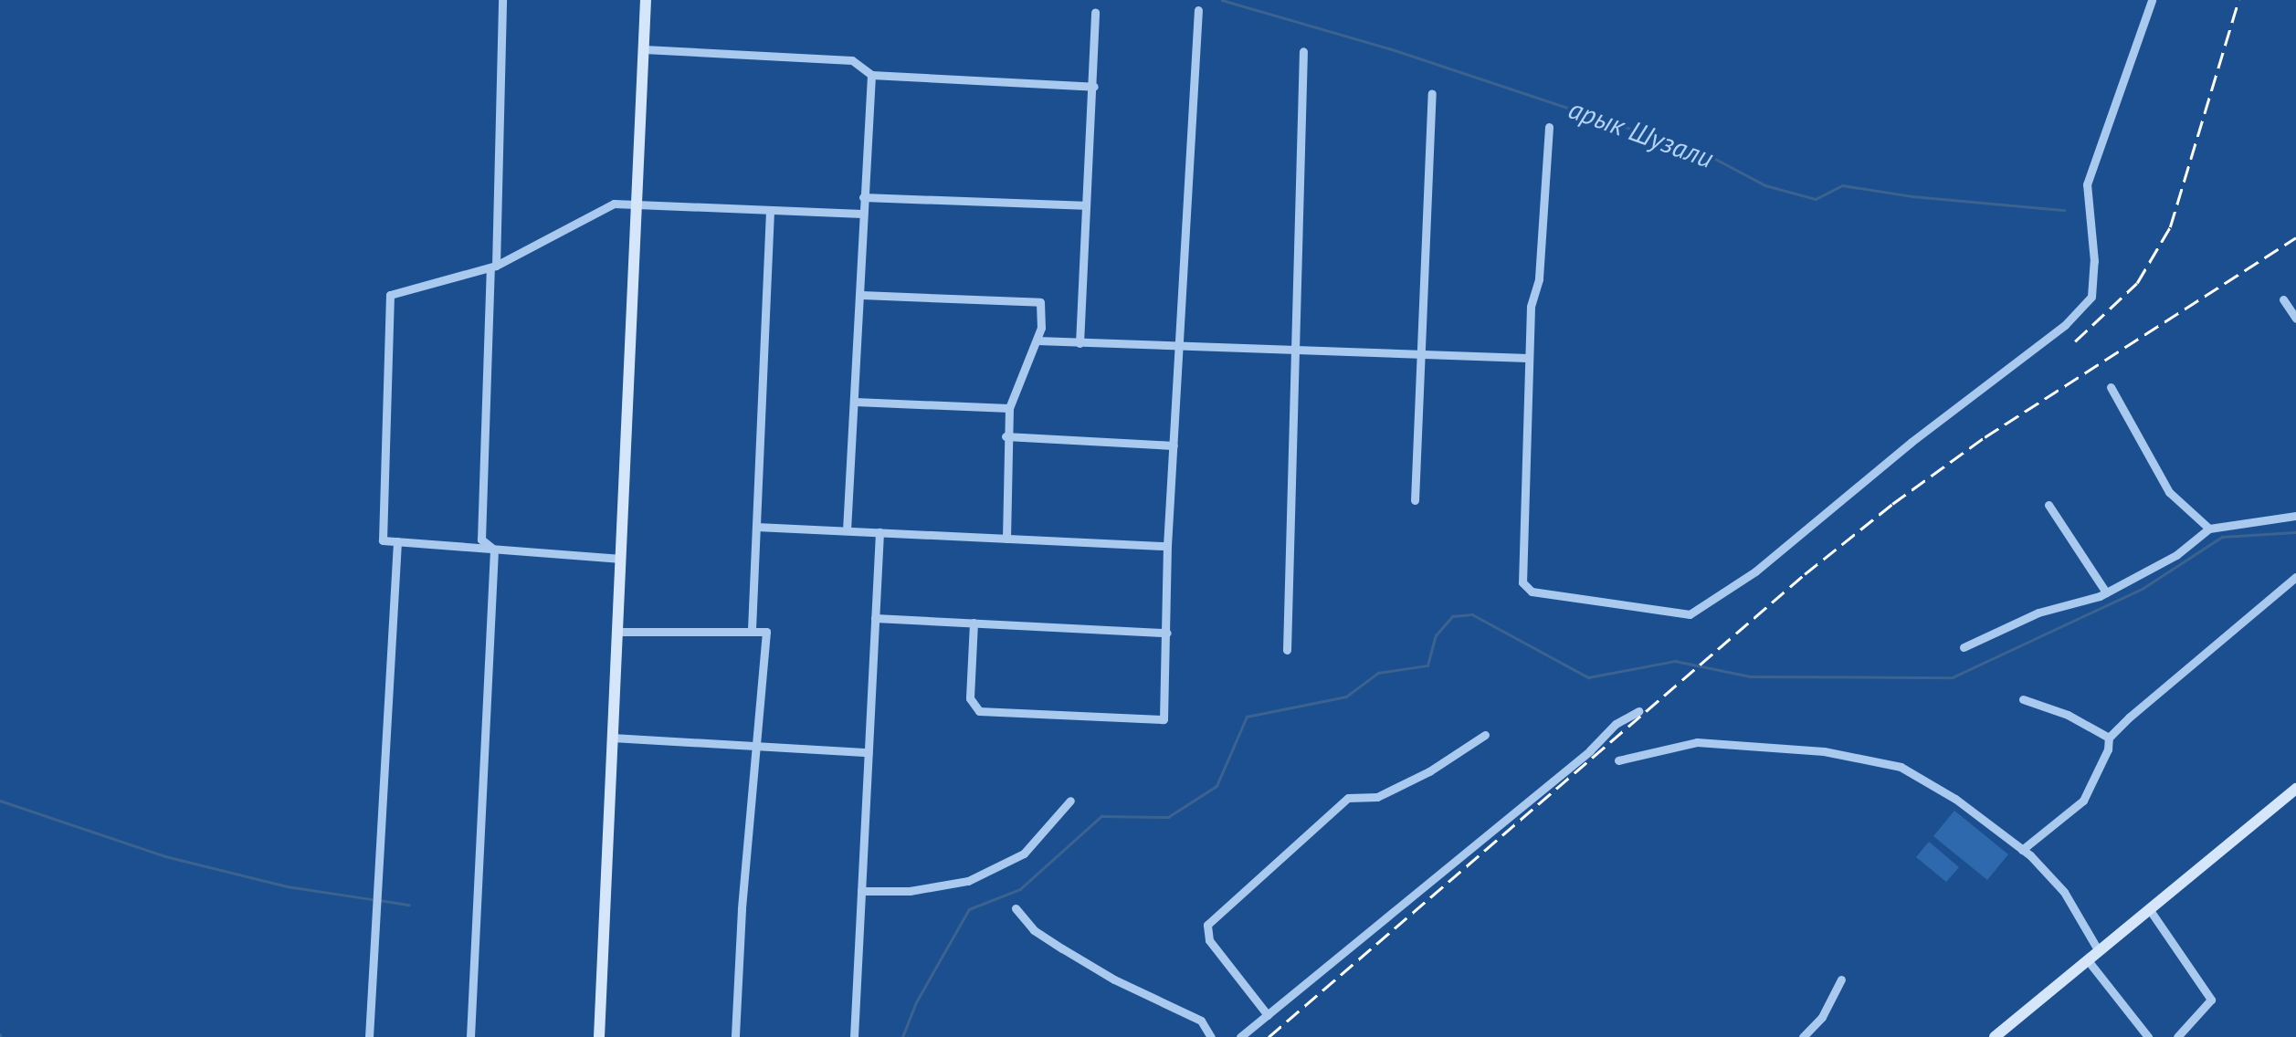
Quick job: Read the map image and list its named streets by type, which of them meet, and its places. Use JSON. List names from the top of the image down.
{
  "water": ["арык Шузали"]
}
